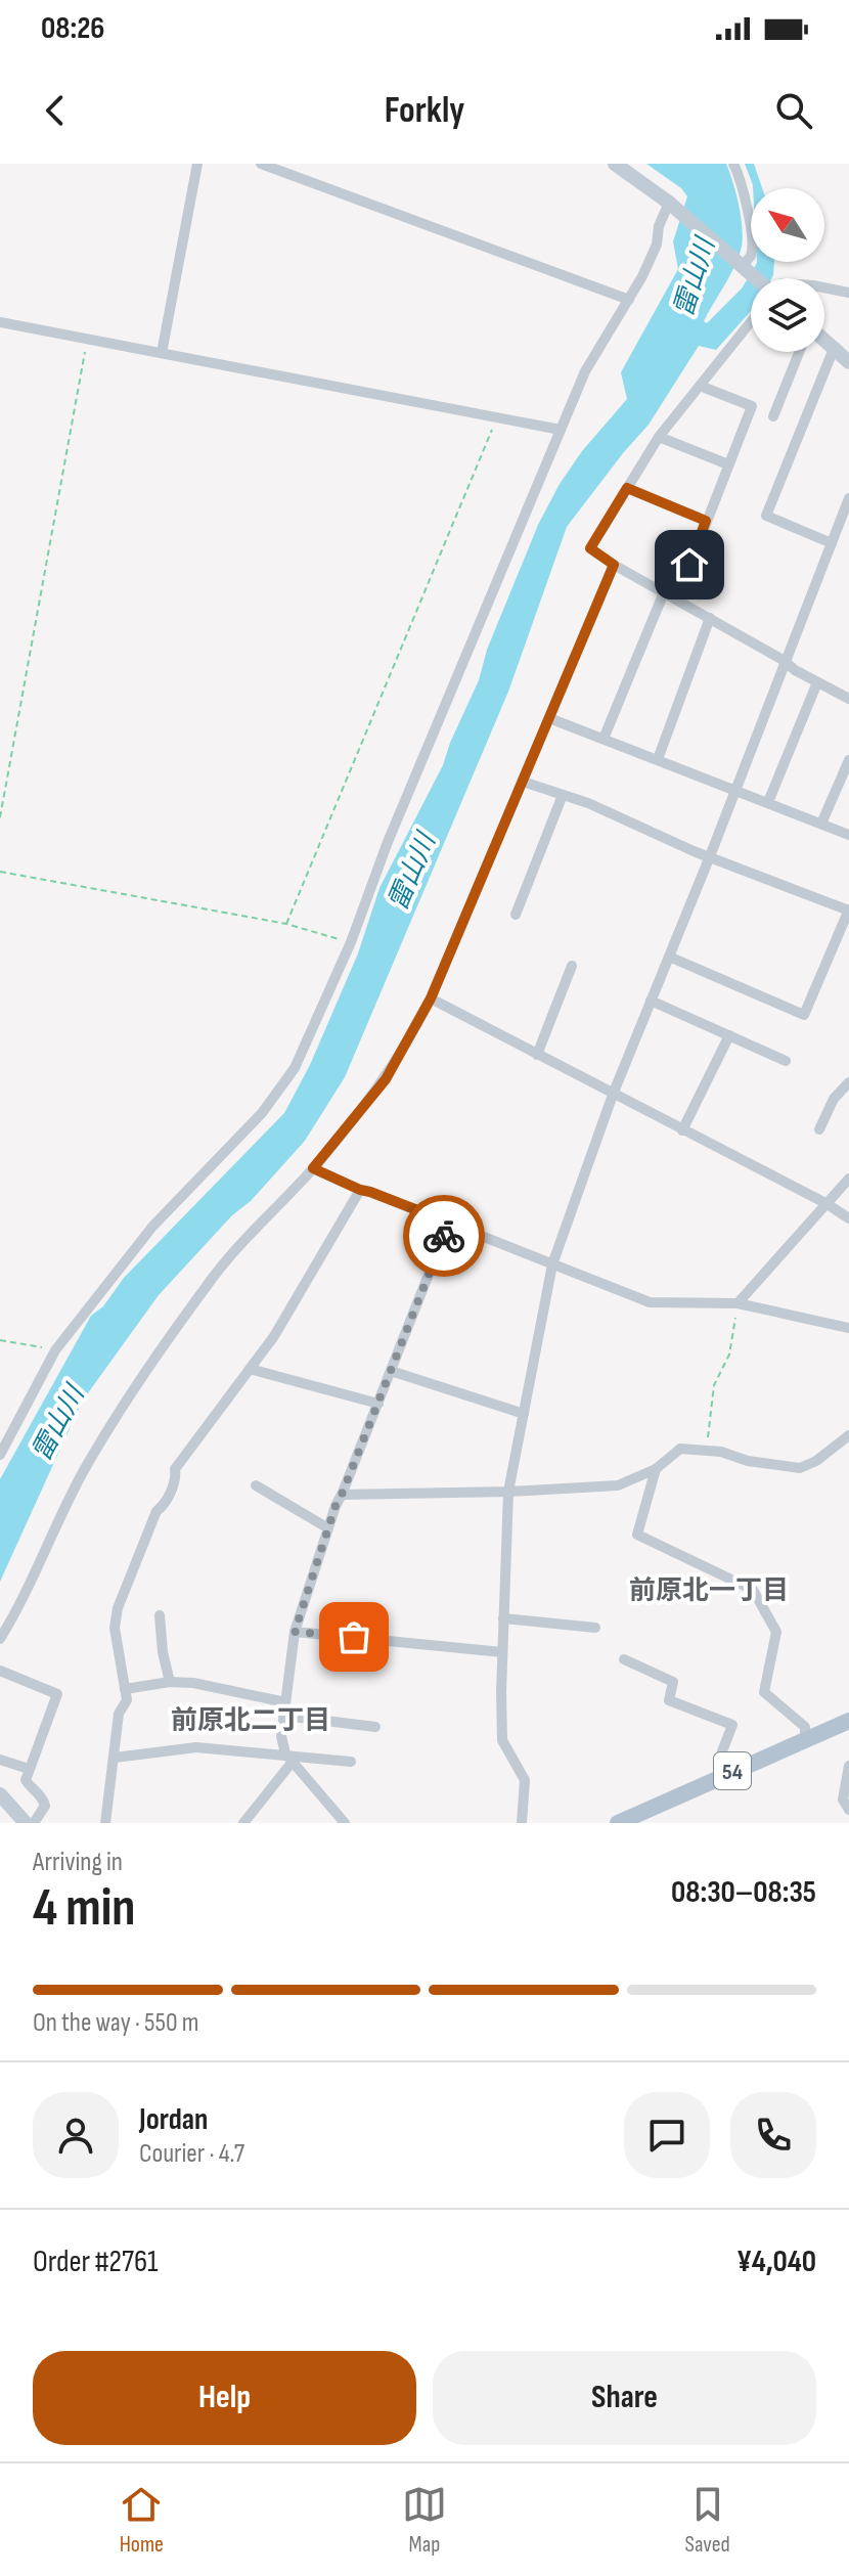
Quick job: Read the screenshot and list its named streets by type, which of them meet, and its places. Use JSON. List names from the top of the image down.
{
  "streets": {
    "main road": ["54"]
  },
  "districts": ["前原北一丁目", "前原北二丁目"],
  "water": ["雷山川"],
  "north": "top left",
  "page": {
    "status": "08:26",
    "header": "Forkly",
    "heading": ["4 min", "Arriving in", "08:30–08:35"],
    "panel": [
      "Jordan",
      "Courier · 4.7",
      "Order #2761",
      "¥4,040"
    ],
    "bar": "On the way · 550 m",
    "buttons": ["Help", "Share"],
    "tabs": ["Home", "Map", "Saved"]
  }
}
